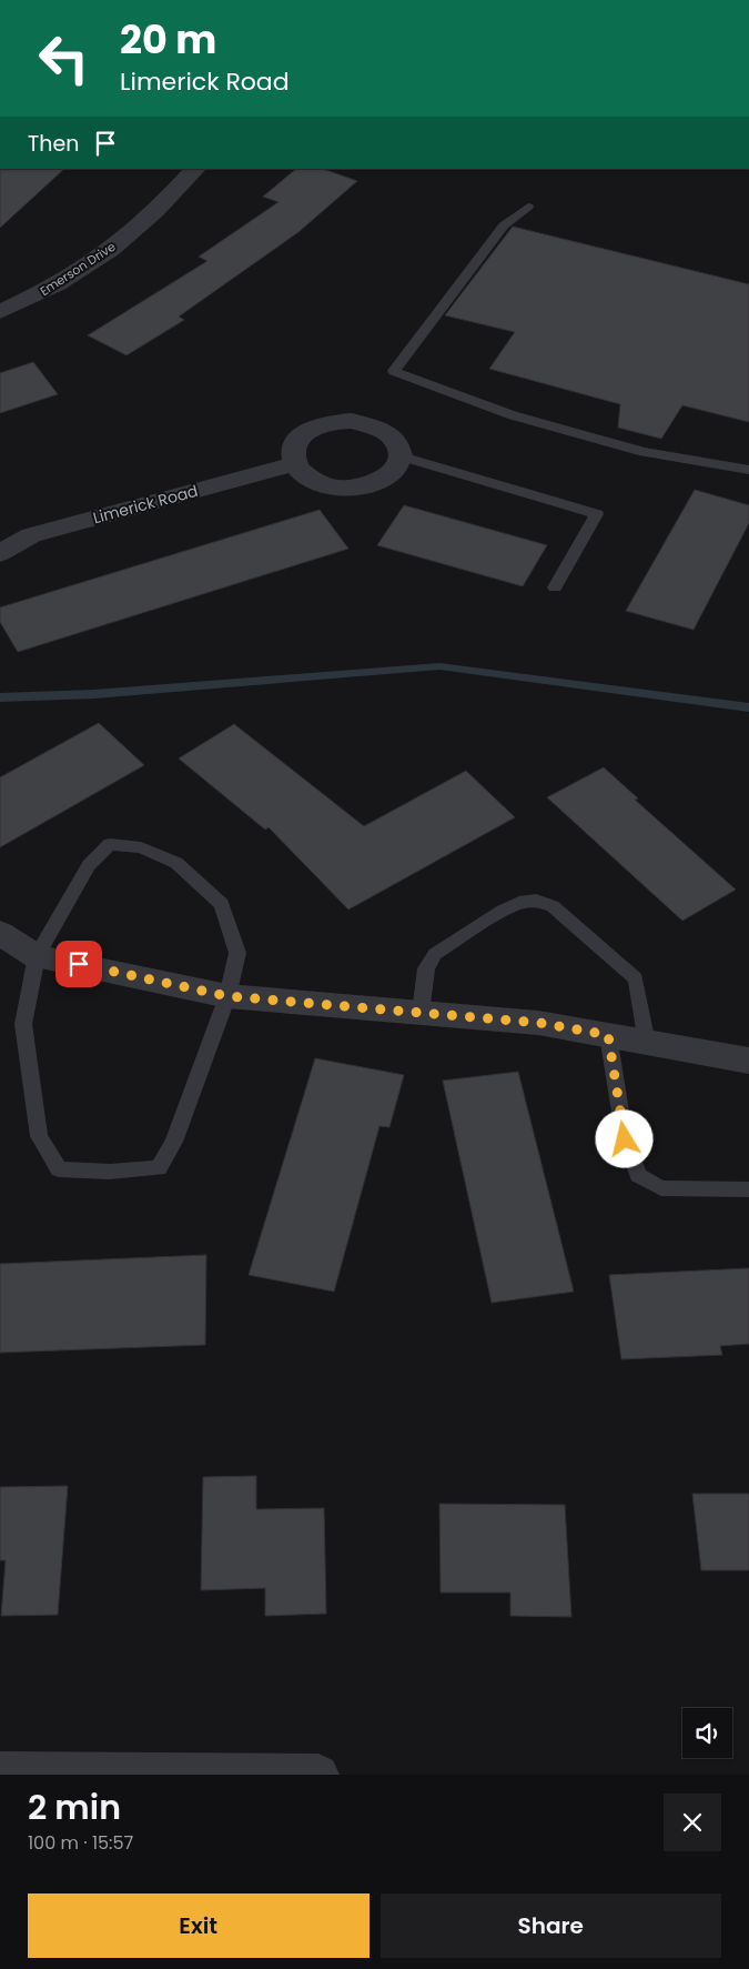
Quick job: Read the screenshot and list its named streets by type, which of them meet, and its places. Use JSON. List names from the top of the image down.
{
  "streets": {
    "street": ["Emerson Drive", "Limerick Road"]
  },
  "page": {
    "turn": ["20 m", "Limerick Road"],
    "then": "Then",
    "heading": ["2 min", "100 m · 15:57"],
    "buttons": ["Exit", "Share"]
  }
}
